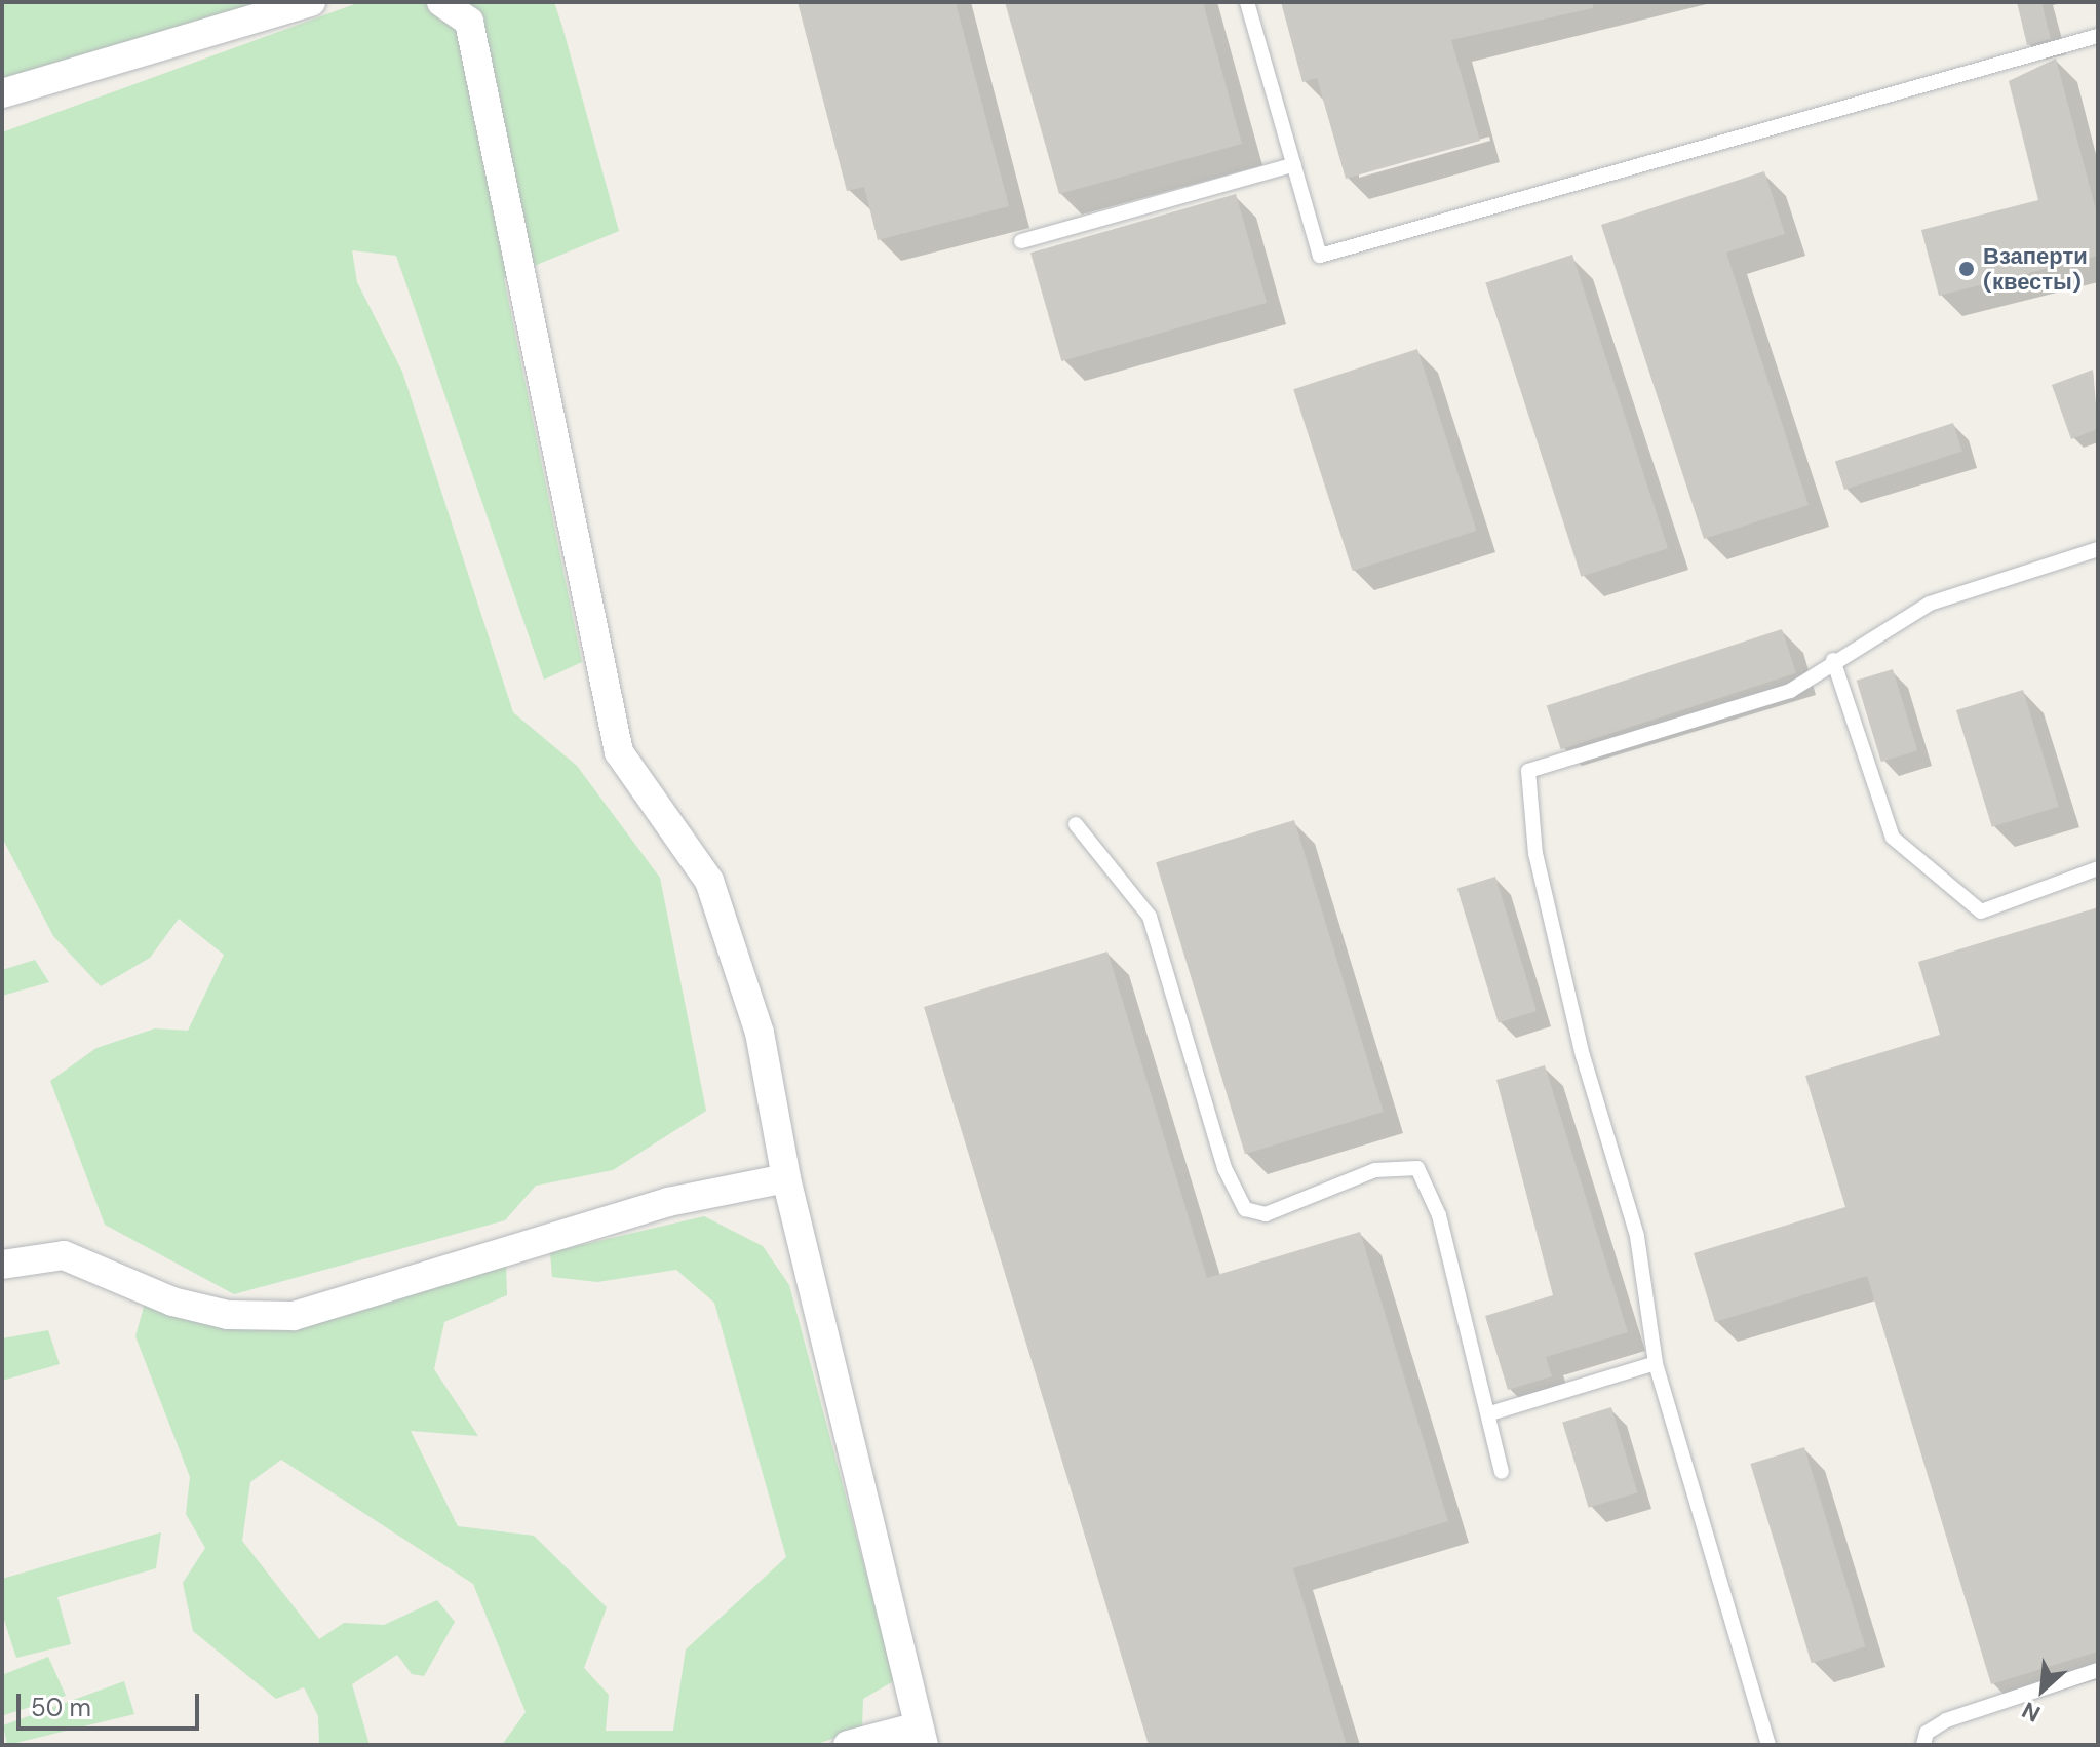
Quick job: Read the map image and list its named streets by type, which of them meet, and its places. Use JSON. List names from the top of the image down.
{
  "places": ["Взаперти (квесты)"],
  "scale_bar": "50 m",
  "north": "bottom left"
}
